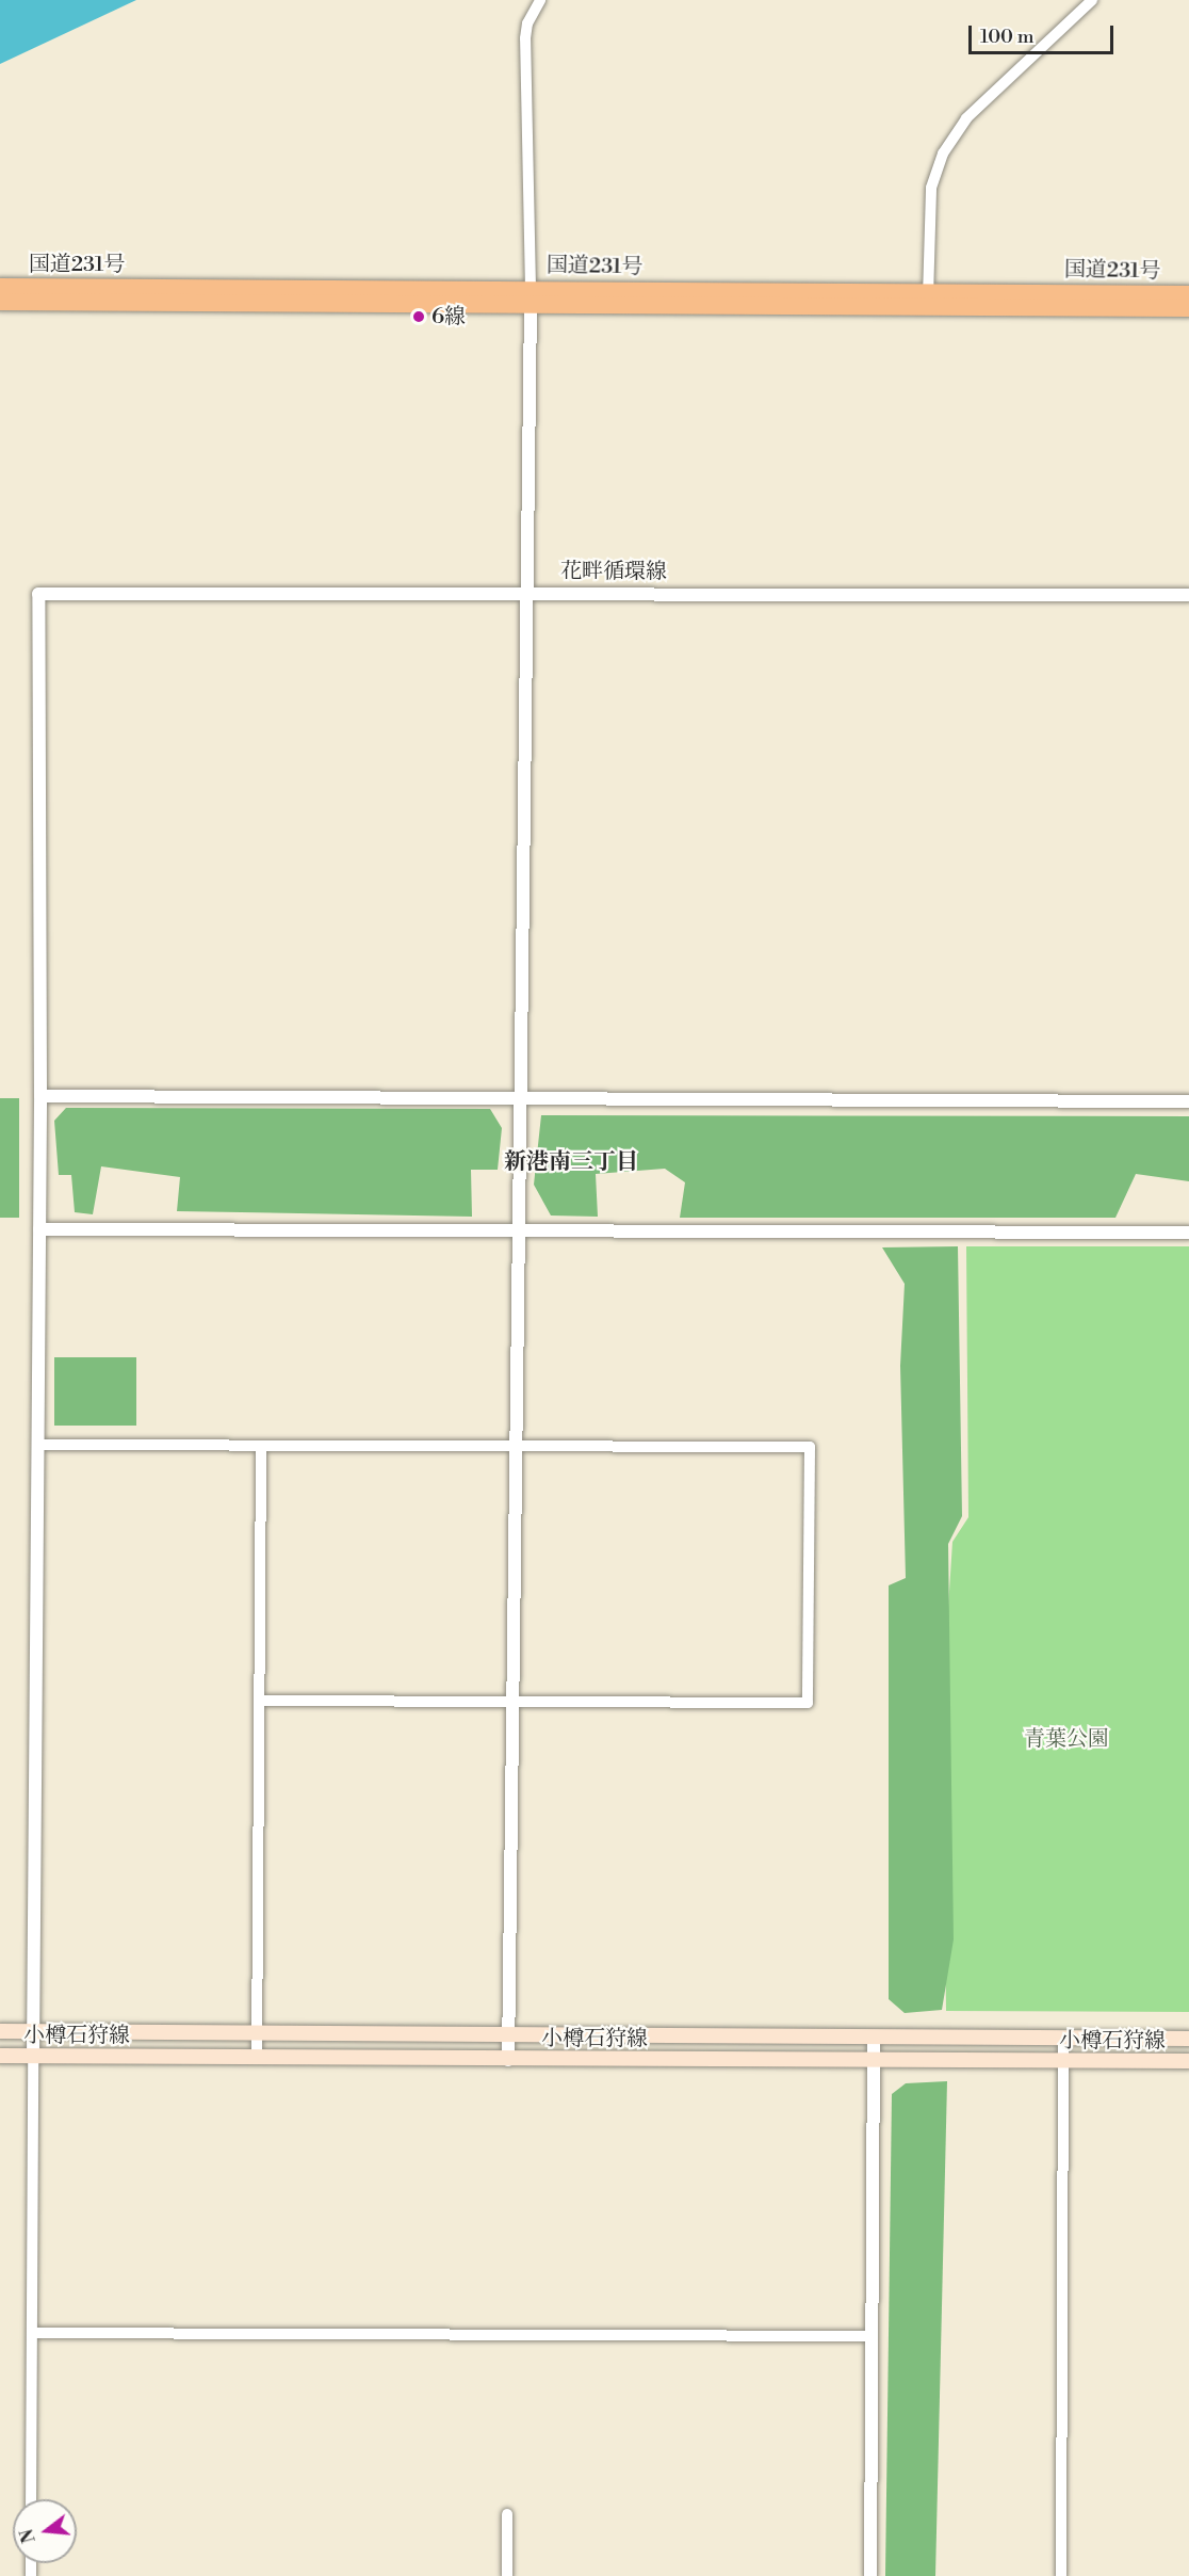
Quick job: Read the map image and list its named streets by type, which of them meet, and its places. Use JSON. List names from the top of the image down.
{
  "streets": {
    "highway": ["国道231号"],
    "main road": ["小樽石狩線"],
    "street": ["花畔循環線"]
  },
  "districts": ["新港南三丁目"],
  "parks": ["青葉公園"],
  "places": ["6線"],
  "scale_bar": "100 m",
  "north": "left"
}
